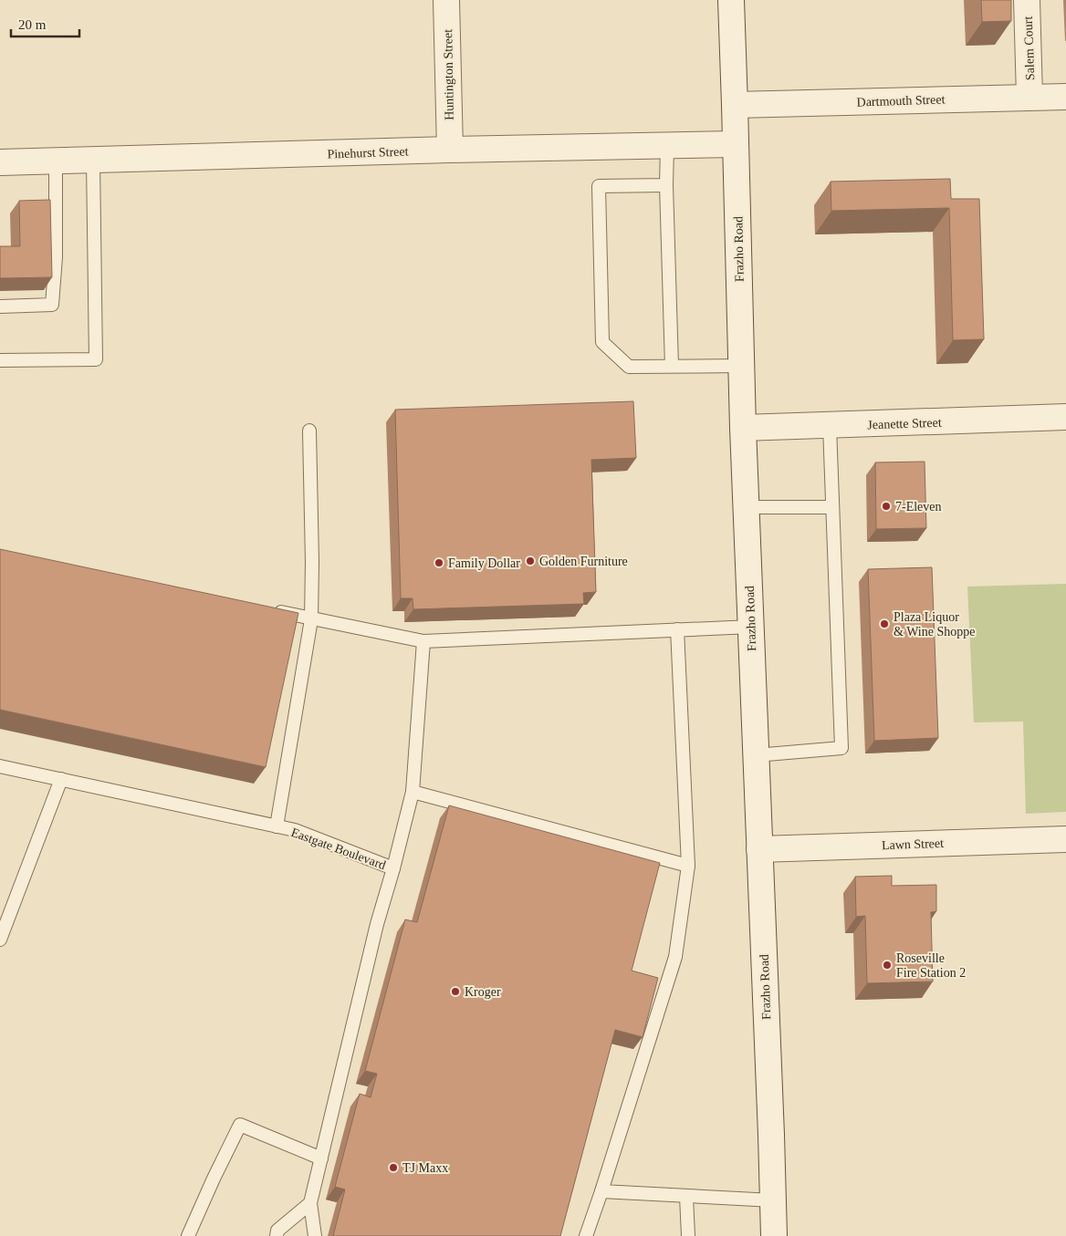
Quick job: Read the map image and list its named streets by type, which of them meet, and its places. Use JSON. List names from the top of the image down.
{
  "streets": {
    "street": [
      "Salem Court",
      "Huntington Street",
      "Dartmouth Street",
      "Pinehurst Street",
      "Frazho Road",
      "Jeanette Street",
      "Lawn Street"
    ],
    "lane": ["Eastgate Boulevard"]
  },
  "crossings": [
    ["Salem Court", "Dartmouth Street"],
    ["Huntington Street", "Pinehurst Street"],
    ["Dartmouth Street", "Frazho Road"],
    ["Pinehurst Street", "Frazho Road"],
    ["Frazho Road", "Jeanette Street"],
    ["Frazho Road", "Lawn Street"]
  ],
  "places": [
    "7-Eleven",
    "Golden Furniture",
    "Family Dollar",
    "Plaza Liquor & Wine Shoppe",
    "Roseville Fire Station 2",
    "Kroger",
    "TJ Maxx"
  ],
  "scale_bar": "20 m"
}
